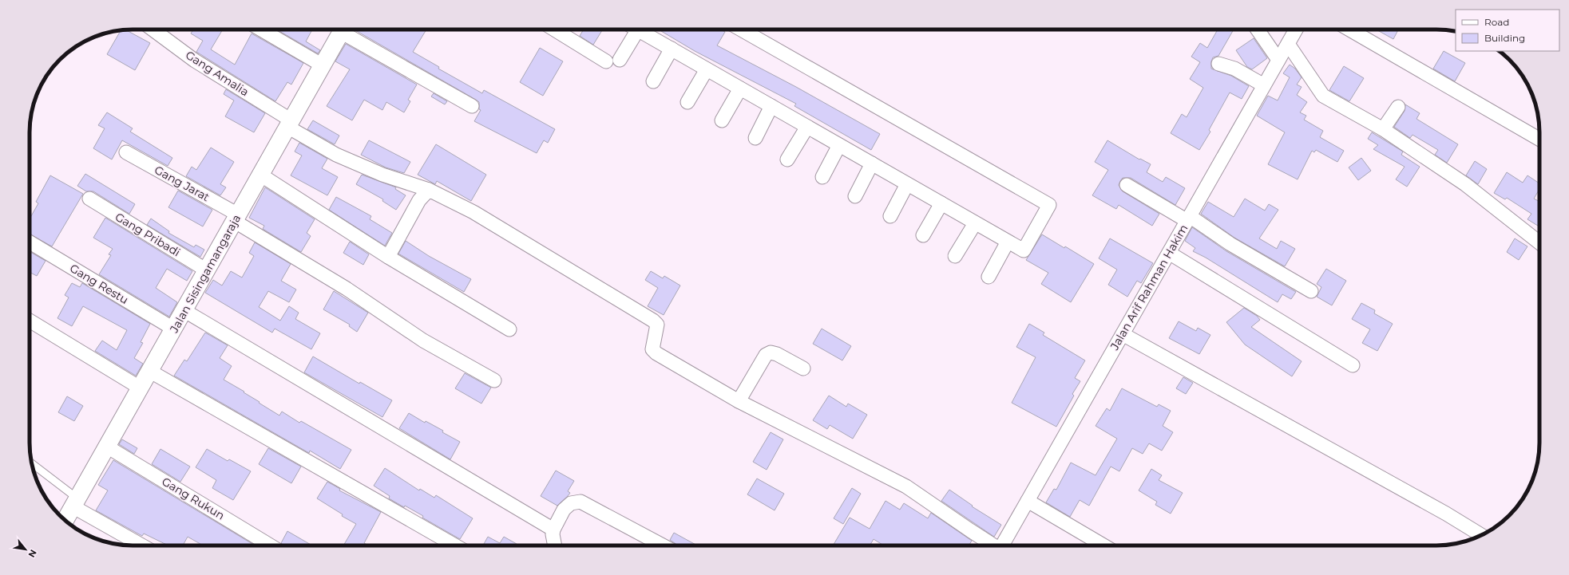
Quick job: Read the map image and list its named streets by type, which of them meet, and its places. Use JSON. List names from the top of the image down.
{
  "streets": {
    "street": [
      "Gang Amalia",
      "Gang Jarat",
      "Gang Pribadi",
      "Jalan Sisingamangaraja",
      "Gang Restu",
      "Jalan Arif Rahman Hakim",
      "Gang Rukun"
    ]
  },
  "crossings": [
    ["Gang Amalia", "Jalan Sisingamangaraja"],
    ["Gang Jarat", "Jalan Sisingamangaraja"],
    ["Gang Pribadi", "Jalan Sisingamangaraja"],
    ["Jalan Sisingamangaraja", "Gang Restu"],
    ["Jalan Sisingamangaraja", "Gang Rukun"]
  ],
  "legend": ["Road", "Building"],
  "north": "bottom right"
}
